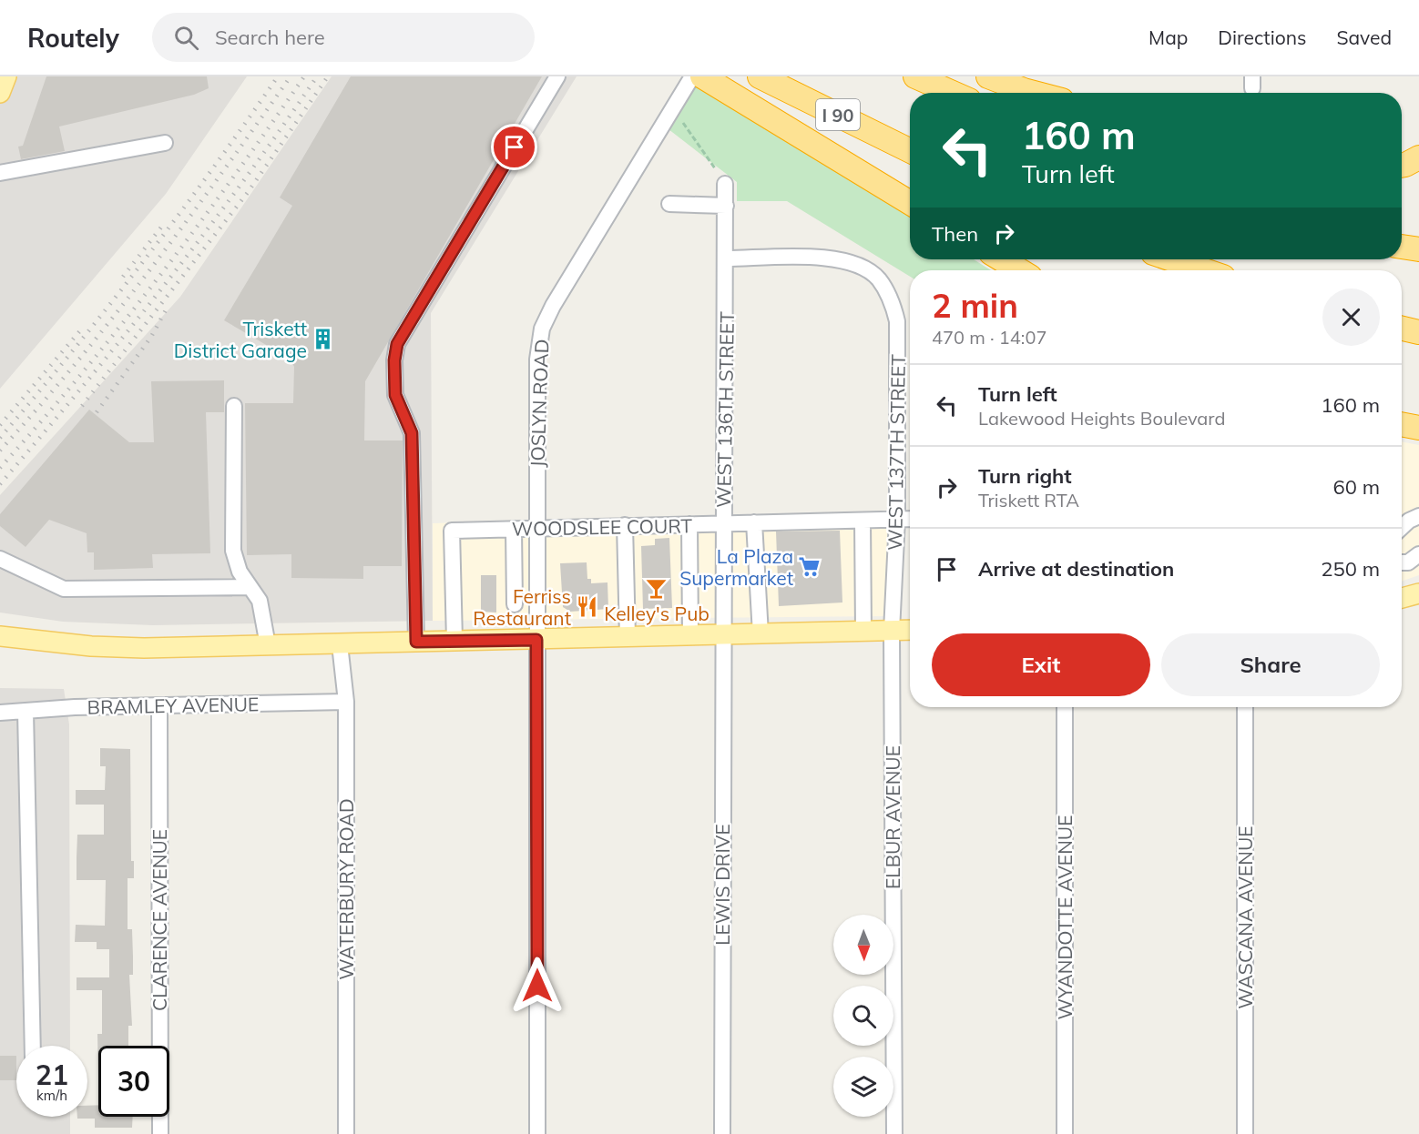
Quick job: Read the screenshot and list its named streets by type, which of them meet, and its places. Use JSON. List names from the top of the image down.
{
  "streets": {
    "highway": ["I 90"],
    "street": [
      "JOSLYN ROAD",
      "WEST 136TH STREET",
      "WEST 137TH STREET",
      "WOODSLEE COURT",
      "BRAMLEY AVENUE",
      "ELBUR AVENUE",
      "LEWIS DRIVE",
      "WATERBURY ROAD",
      "WYANDOTTE AVENUE",
      "WASCANA AVENUE",
      "CLARENCE AVENUE"
    ]
  },
  "crossings": [
    ["JOSLYN ROAD", "WOODSLEE COURT"],
    ["WEST 136TH STREET", "WEST 137TH STREET"],
    ["WEST 136TH STREET", "WOODSLEE COURT"],
    ["WEST 136TH STREET", "LEWIS DRIVE"],
    ["WEST 137TH STREET", "WOODSLEE COURT"],
    ["WEST 137TH STREET", "ELBUR AVENUE"],
    ["BRAMLEY AVENUE", "WATERBURY ROAD"],
    ["BRAMLEY AVENUE", "CLARENCE AVENUE"]
  ],
  "places": {
    "building": ["Triskett District Garage"],
    "supermarket": ["La Plaza Supermarket"],
    "bar": ["Kelley's Pub"],
    "restaurant": ["Ferriss Restaurant"]
  },
  "north": "bottom",
  "page": {
    "header": "Routely",
    "search": "Search here",
    "nav": ["Map", "Directions", "Saved"],
    "turn": ["160 m", "Turn left"],
    "then": "Then",
    "heading": ["2 min", "470 m · 14:07"],
    "list": [
      {
        "name": "Turn left",
        "note": "Lakewood Heights Boulevard",
        "value": "160 m"
      },
      {
        "name": "Turn right",
        "note": "Triskett RTA",
        "value": "60 m"
      },
      {
        "name": "Arrive at destination",
        "value": "250 m"
      }
    ],
    "buttons": ["Exit", "Share"],
    "speed": "21 km/h",
    "limit": "30"
  }
}
